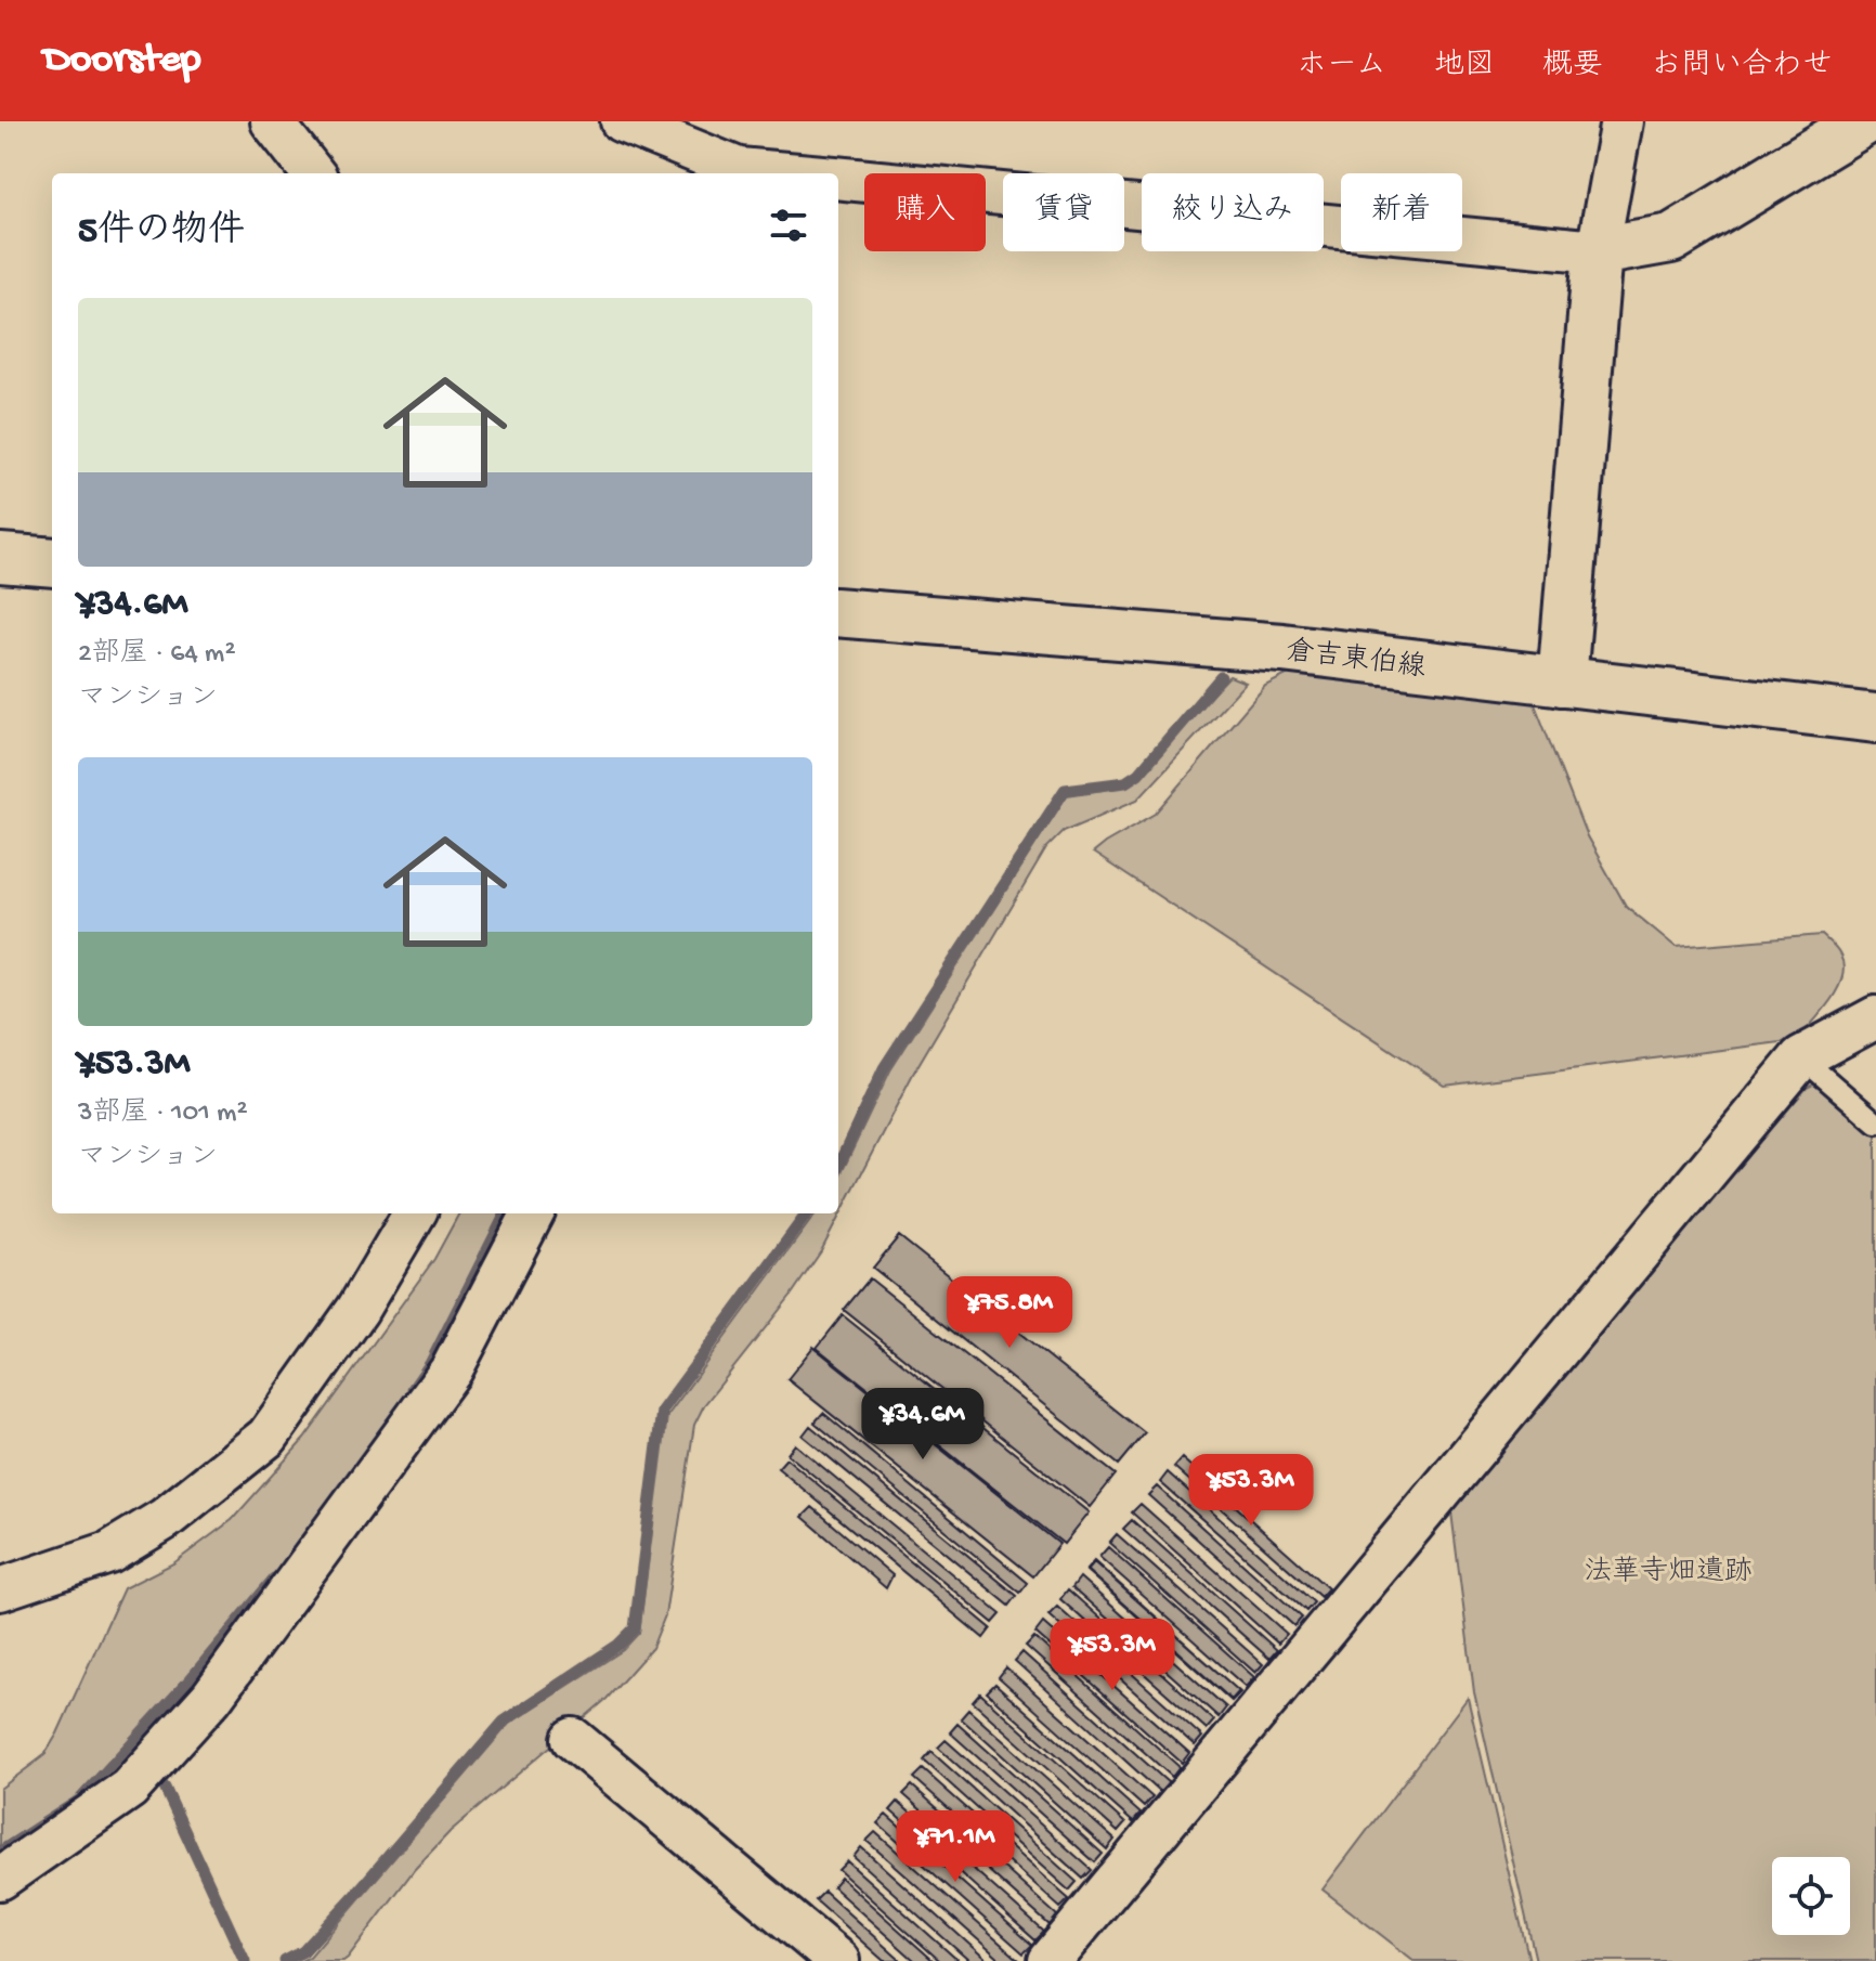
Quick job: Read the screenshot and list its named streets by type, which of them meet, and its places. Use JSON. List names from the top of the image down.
{
  "streets": {
    "main road": ["倉吉東伯線"]
  },
  "parks": ["法華寺畑遺跡"],
  "page": {
    "header": "Doorstep",
    "nav": [
      "ホーム",
      "地図",
      "概要",
      "お問い合わせ"
    ],
    "chip": [
      "購入",
      "賃貸",
      "絞り込み",
      "新着"
    ],
    "heading": "5件の物件",
    "list": [
      {
        "name": "¥34.6M",
        "note": "2部屋 · 64 m² · マンション"
      },
      {
        "name": "¥53.3M",
        "note": "3部屋 · 101 m² · マンション"
      }
    ],
    "price": [
      "¥75.8M",
      "¥34.6M",
      "¥53.3M",
      "¥53.3M",
      "¥71.1M"
    ]
  }
}
